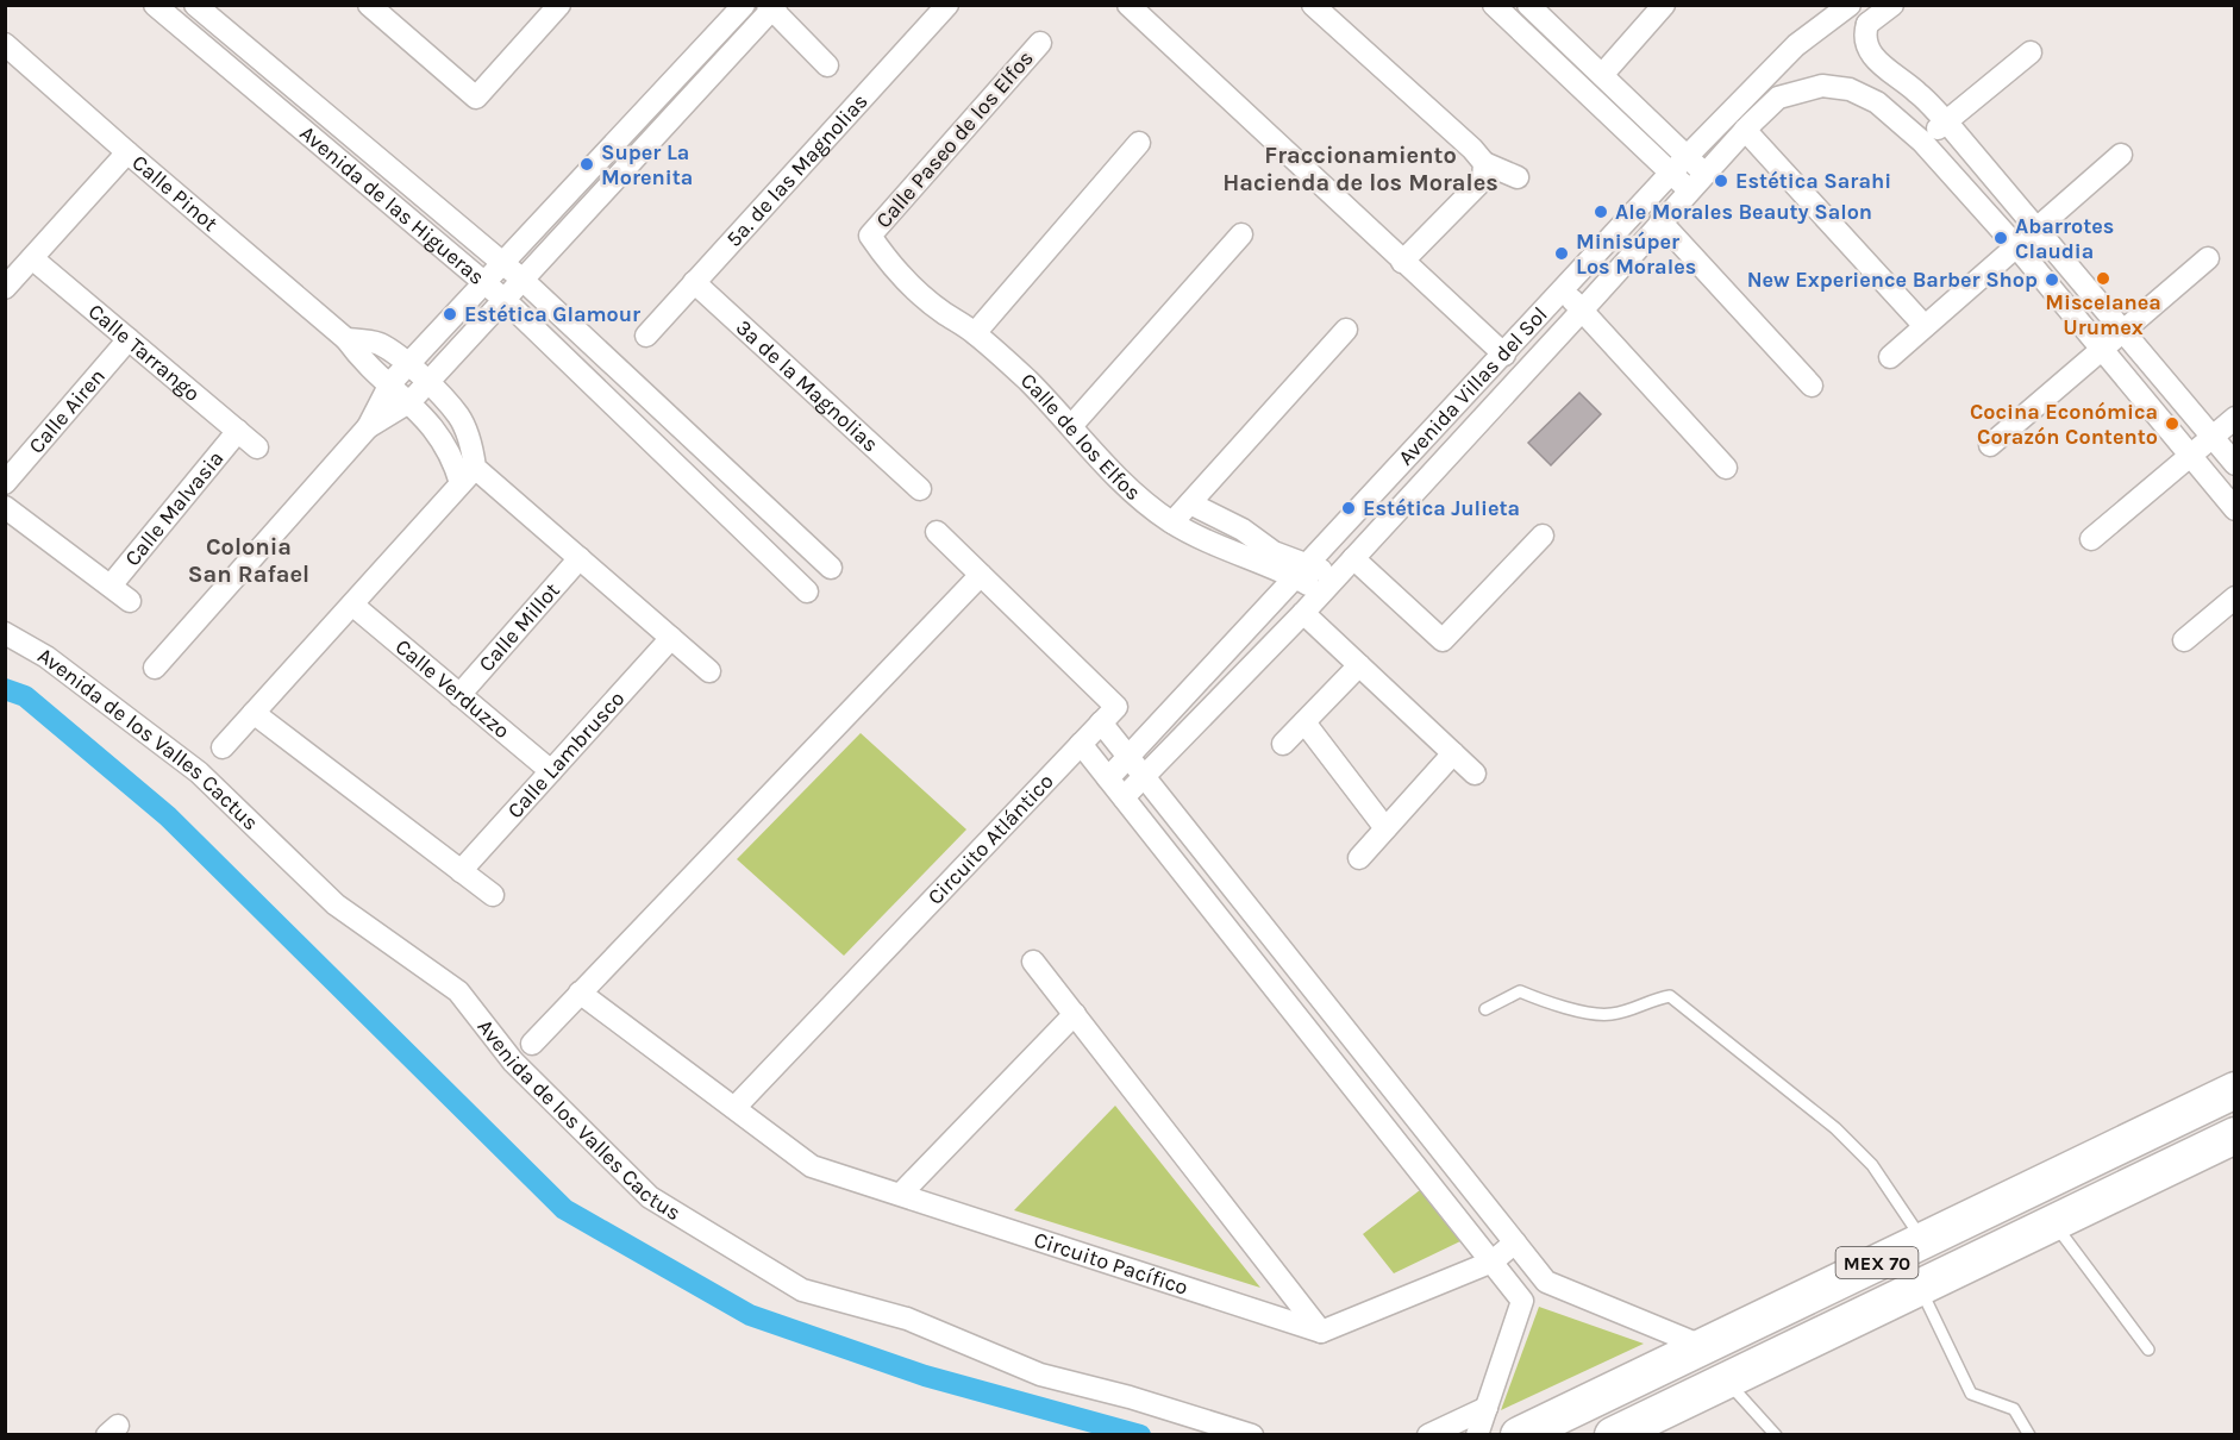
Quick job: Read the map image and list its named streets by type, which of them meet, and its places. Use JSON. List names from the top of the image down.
{
  "streets": {
    "main road": ["MEX 70"],
    "street": [
      "Calle Paseo de los Elfos",
      "5a. de las Magnolias",
      "Calle Pinot",
      "Avenida de las Higueras",
      "Calle Tarrango",
      "3a de la Magnolias",
      "Avenida Villas del Sol",
      "Calle Airen",
      "Calle de los Elfos",
      "Calle Malvasia",
      "Calle Millot",
      "Calle Verduzzo",
      "Avenida de los Valles Cactus",
      "Calle Lambrusco",
      "Circuito Atlántico",
      "Circuito Pacífico"
    ]
  },
  "crossings": [
    ["Calle Paseo de los Elfos", "Calle de los Elfos"],
    ["5a. de las Magnolias", "3a de la Magnolias"],
    ["Calle Tarrango", "Calle Airen"],
    ["Calle Tarrango", "Calle Malvasia"],
    ["Avenida Villas del Sol", "Calle de los Elfos"],
    ["Calle Millot", "Calle Verduzzo"],
    ["Calle Verduzzo", "Calle Lambrusco"],
    ["Circuito Atlántico", "Circuito Pacífico"]
  ],
  "districts": ["Fraccionamiento Hacienda de los Morales", "Colonia San Rafael"],
  "places": [
    "Super La Morenita",
    "Estética Sarahi",
    "Ale Morales Beauty Salon",
    "Abarrotes Claudia",
    "Minisúper Los Morales",
    "Miscelanea Urumex",
    "New Experience Barber Shop",
    "Estética Glamour",
    "Cocina Económica Corazón Contento",
    "Estética Julieta"
  ]
}
